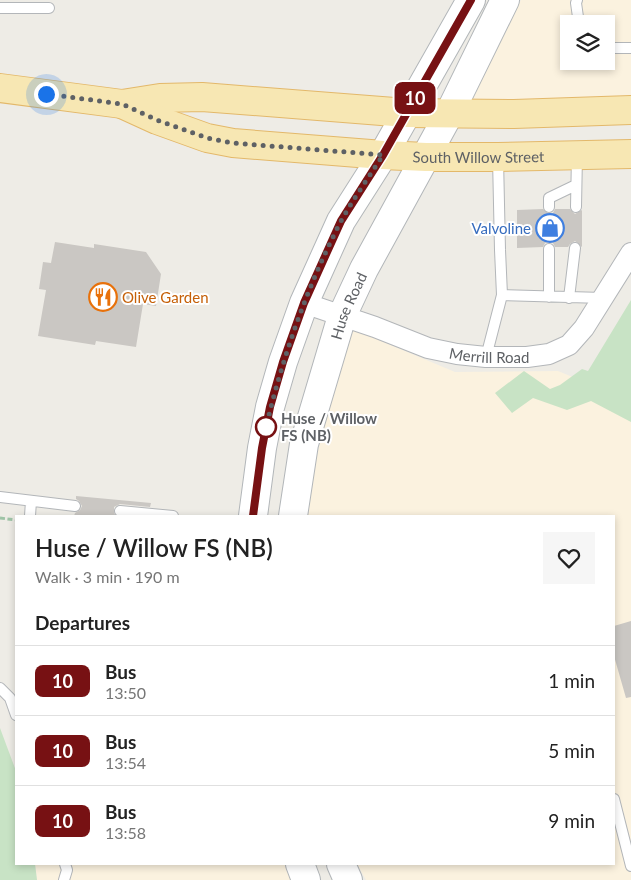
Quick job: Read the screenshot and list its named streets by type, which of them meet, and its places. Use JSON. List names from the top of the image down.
{
  "streets": {
    "main road": ["South Willow Street"],
    "street": ["Huse Road", "Merrill Road"]
  },
  "crossings": [
    ["South Willow Street", "Huse Road"],
    ["Huse Road", "Merrill Road"]
  ],
  "places": {
    "shop": ["Valvoline"],
    "restaurant": ["Olive Garden"],
    "other": ["Huse / Willow FS (NB)"]
  },
  "lines": ["bus line 10"],
  "page": {
    "on_map": "10",
    "heading": [
      ["Huse / Willow FS (NB)", "Walk · 3 min · 190 m"],
      "Departures"
    ],
    "list": [
      {
        "mark": "10",
        "name": "Bus",
        "note": "13:50",
        "value": "1 min"
      },
      {
        "mark": "10",
        "name": "Bus",
        "note": "13:54",
        "value": "5 min"
      },
      {
        "mark": "10",
        "name": "Bus",
        "note": "13:58",
        "value": "9 min"
      }
    ]
  }
}
